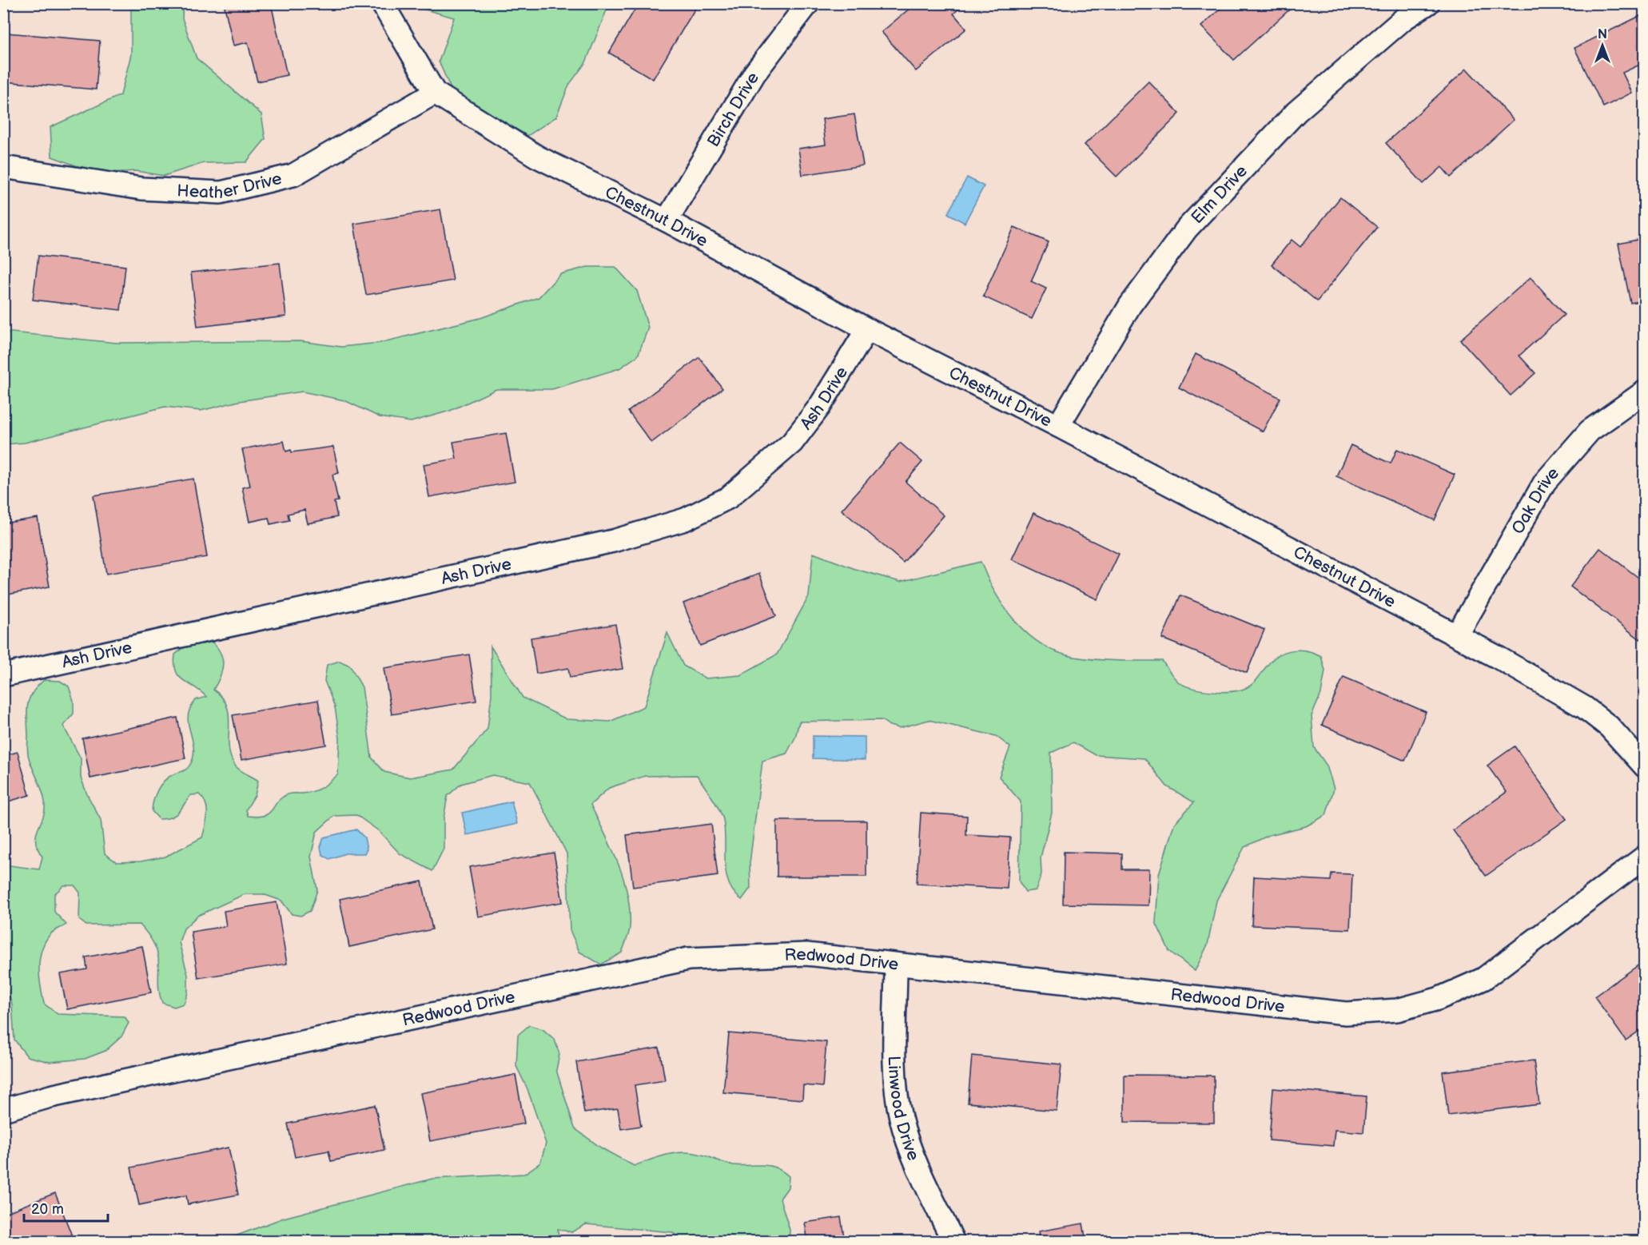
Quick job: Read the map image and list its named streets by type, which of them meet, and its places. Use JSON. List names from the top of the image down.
{
  "streets": {
    "street": [
      "Birch Drive",
      "Heather Drive",
      "Elm Drive",
      "Chestnut Drive",
      "Ash Drive",
      "Oak Drive",
      "Redwood Drive",
      "Linwood Drive"
    ]
  },
  "crossings": [
    ["Birch Drive", "Chestnut Drive"],
    ["Heather Drive", "Chestnut Drive"],
    ["Elm Drive", "Chestnut Drive"],
    ["Chestnut Drive", "Ash Drive"],
    ["Chestnut Drive", "Oak Drive"],
    ["Redwood Drive", "Linwood Drive"]
  ],
  "scale_bar": "20 m",
  "north": "top"
}
